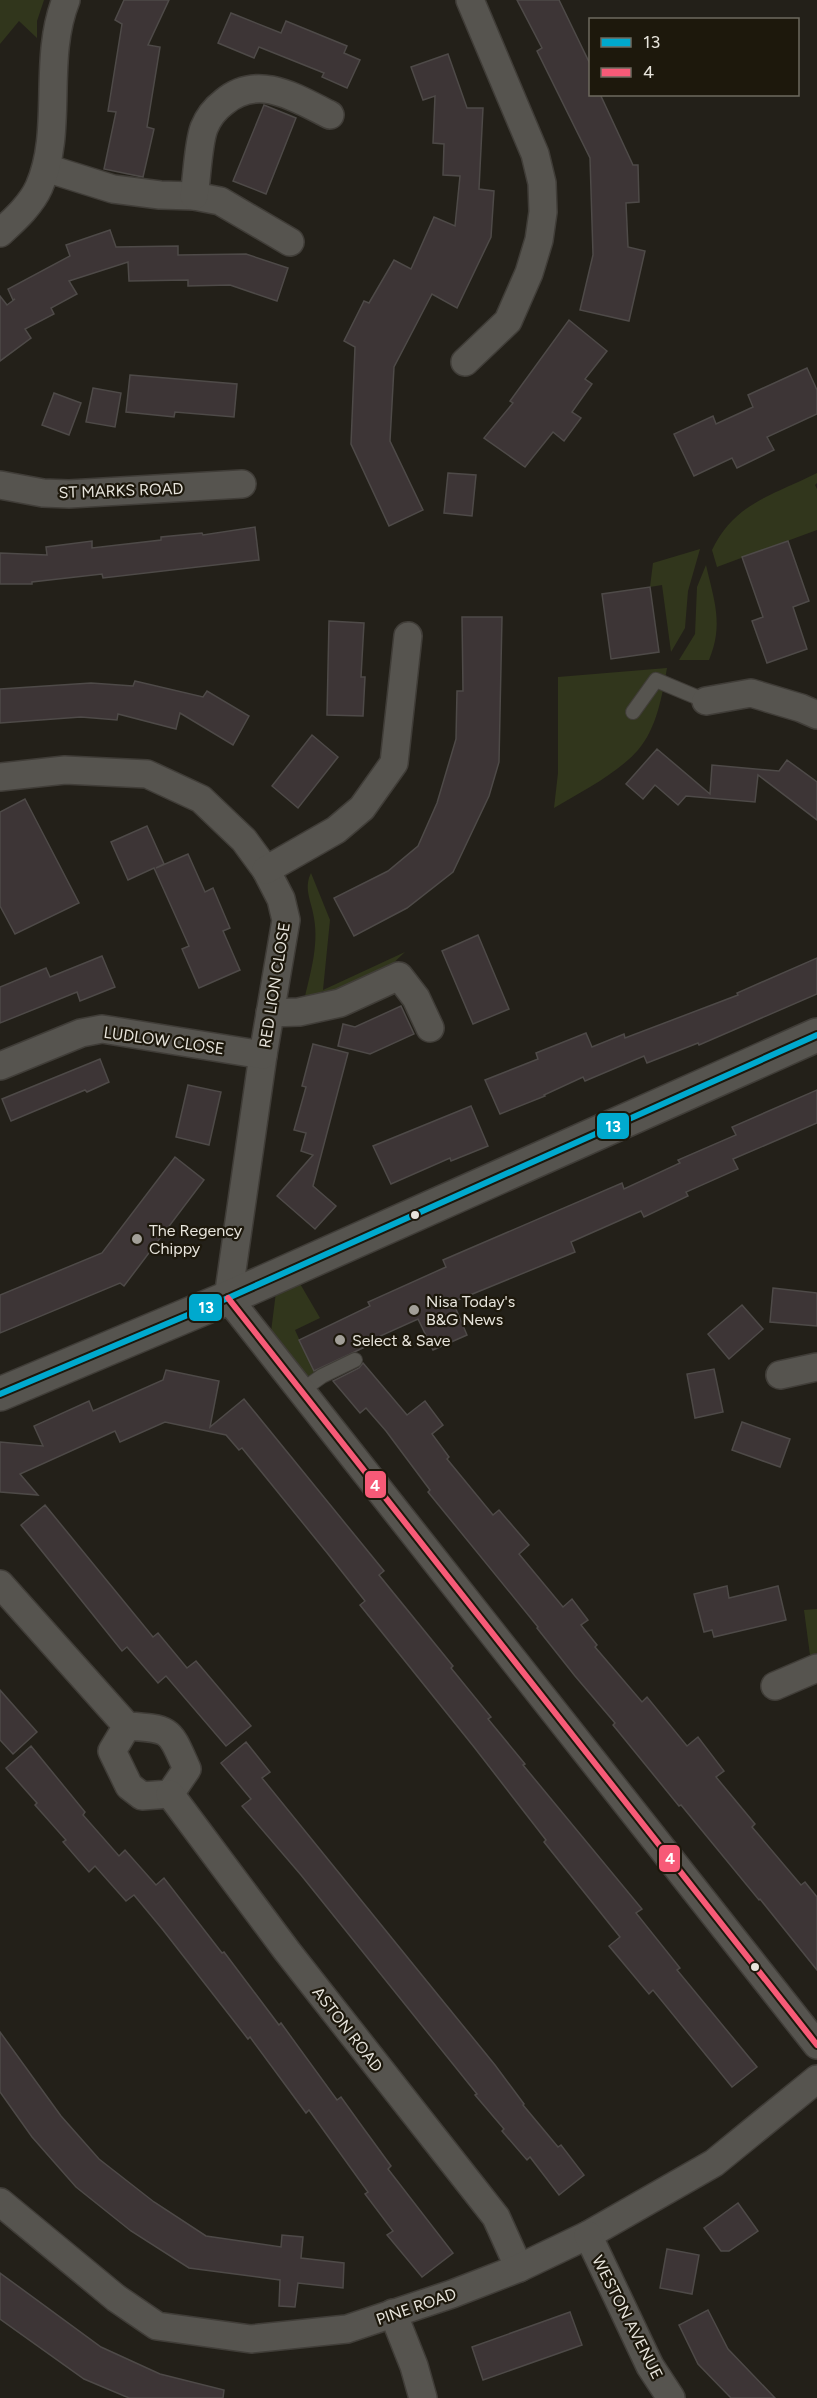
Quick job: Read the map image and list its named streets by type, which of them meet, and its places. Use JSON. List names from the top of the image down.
{
  "streets": {
    "street": [
      "ST MARKS ROAD",
      "RED LION CLOSE",
      "LUDLOW CLOSE",
      "ASTON ROAD",
      "PINE ROAD",
      "WESTON AVENUE"
    ]
  },
  "crossings": [
    ["RED LION CLOSE", "LUDLOW CLOSE"],
    ["ASTON ROAD", "PINE ROAD"],
    ["PINE ROAD", "WESTON AVENUE"]
  ],
  "places": ["The Regency Chippy", "Nisa Today's B&G News", "Select & Save"],
  "lines": ["transit line 13", "transit line 4"],
  "legend": ["13", "4"]
}
